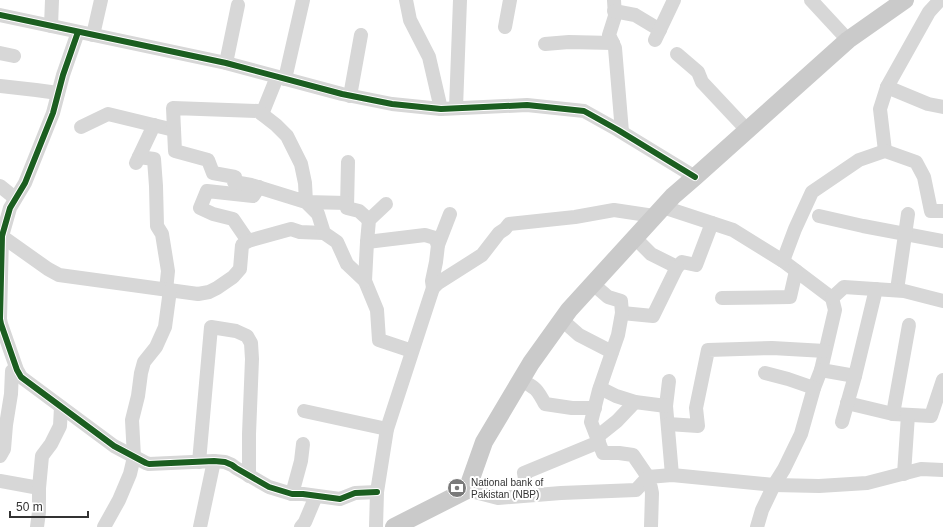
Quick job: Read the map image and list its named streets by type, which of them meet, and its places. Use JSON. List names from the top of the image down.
{
  "places": {
    "bank": ["National bank of Pakistan (NBP)"]
  },
  "scale_bar": "50 m"
}
